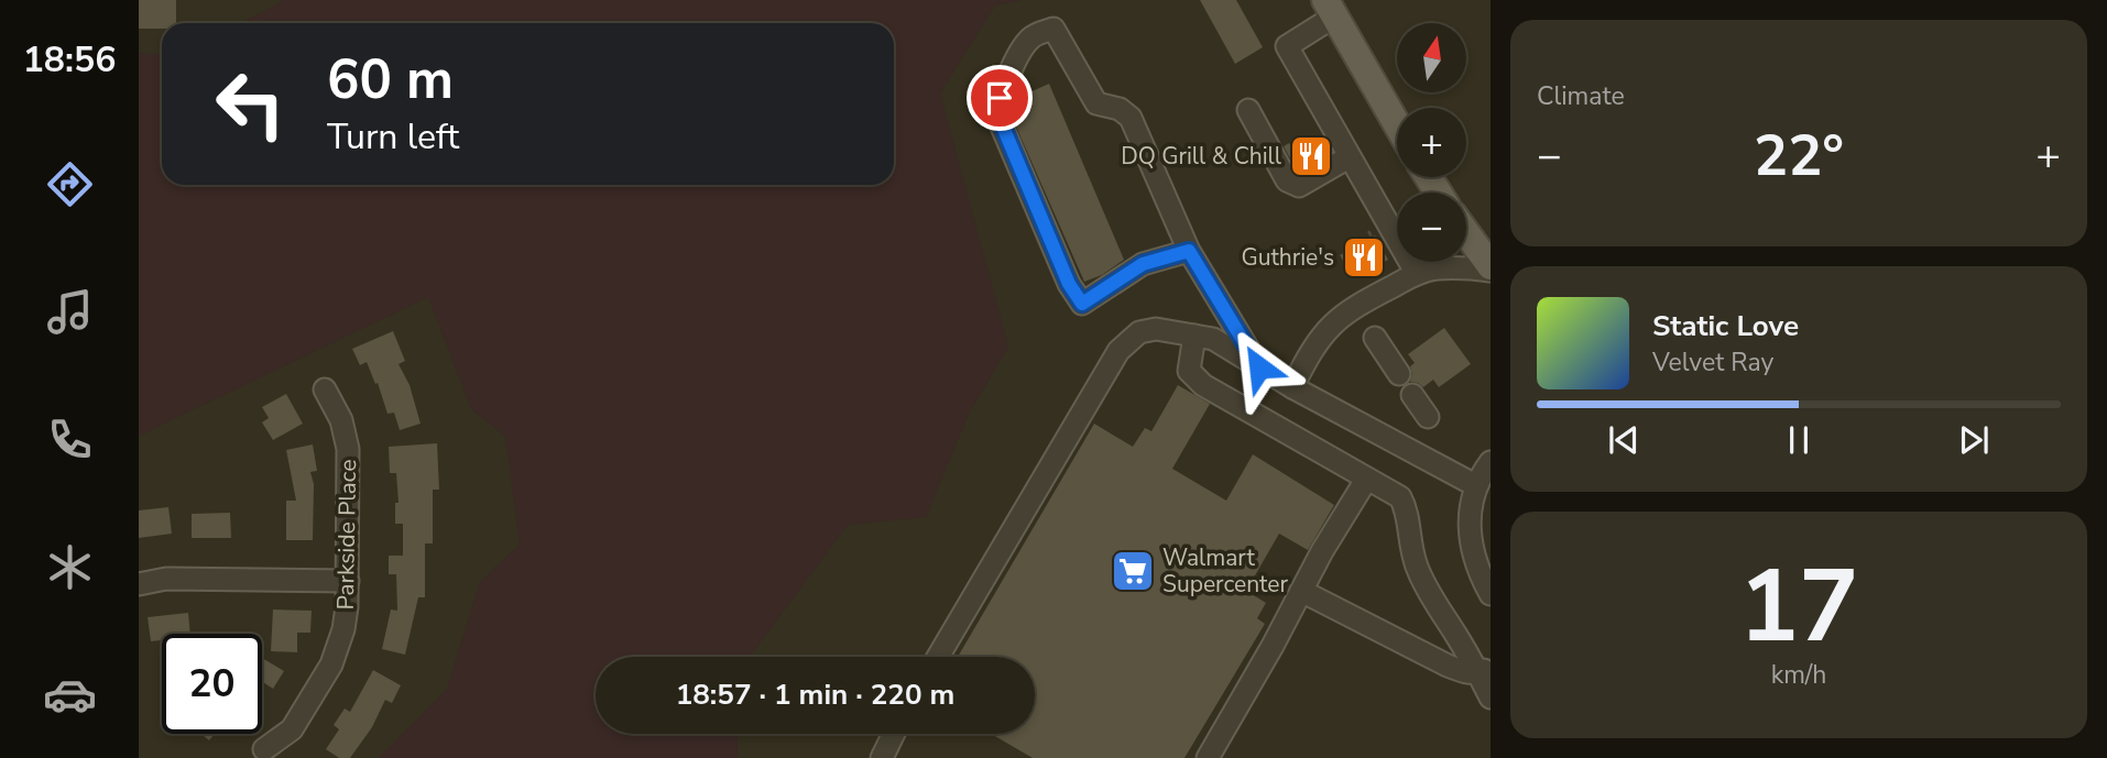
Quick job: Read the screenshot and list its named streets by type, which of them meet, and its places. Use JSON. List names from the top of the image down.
{
  "streets": {
    "street": ["Parkside Place"]
  },
  "places": {
    "restaurant": ["DQ Grill & Chill", "Guthrie's"],
    "supermarket": ["Walmart Supercenter"]
  },
  "north": "top",
  "page": {
    "tabs": "18:56",
    "tile": [
      "Climate",
      ["17", "km/h"]
    ],
    "map_buttons": ["+", "−"],
    "turn": ["60 m", "Turn left"],
    "heat": ["−", "22°", "+"],
    "song": ["Static Love", "Velvet Ray"],
    "limit": "20",
    "trip": "18:57 · 1 min · 220 m"
  }
}
